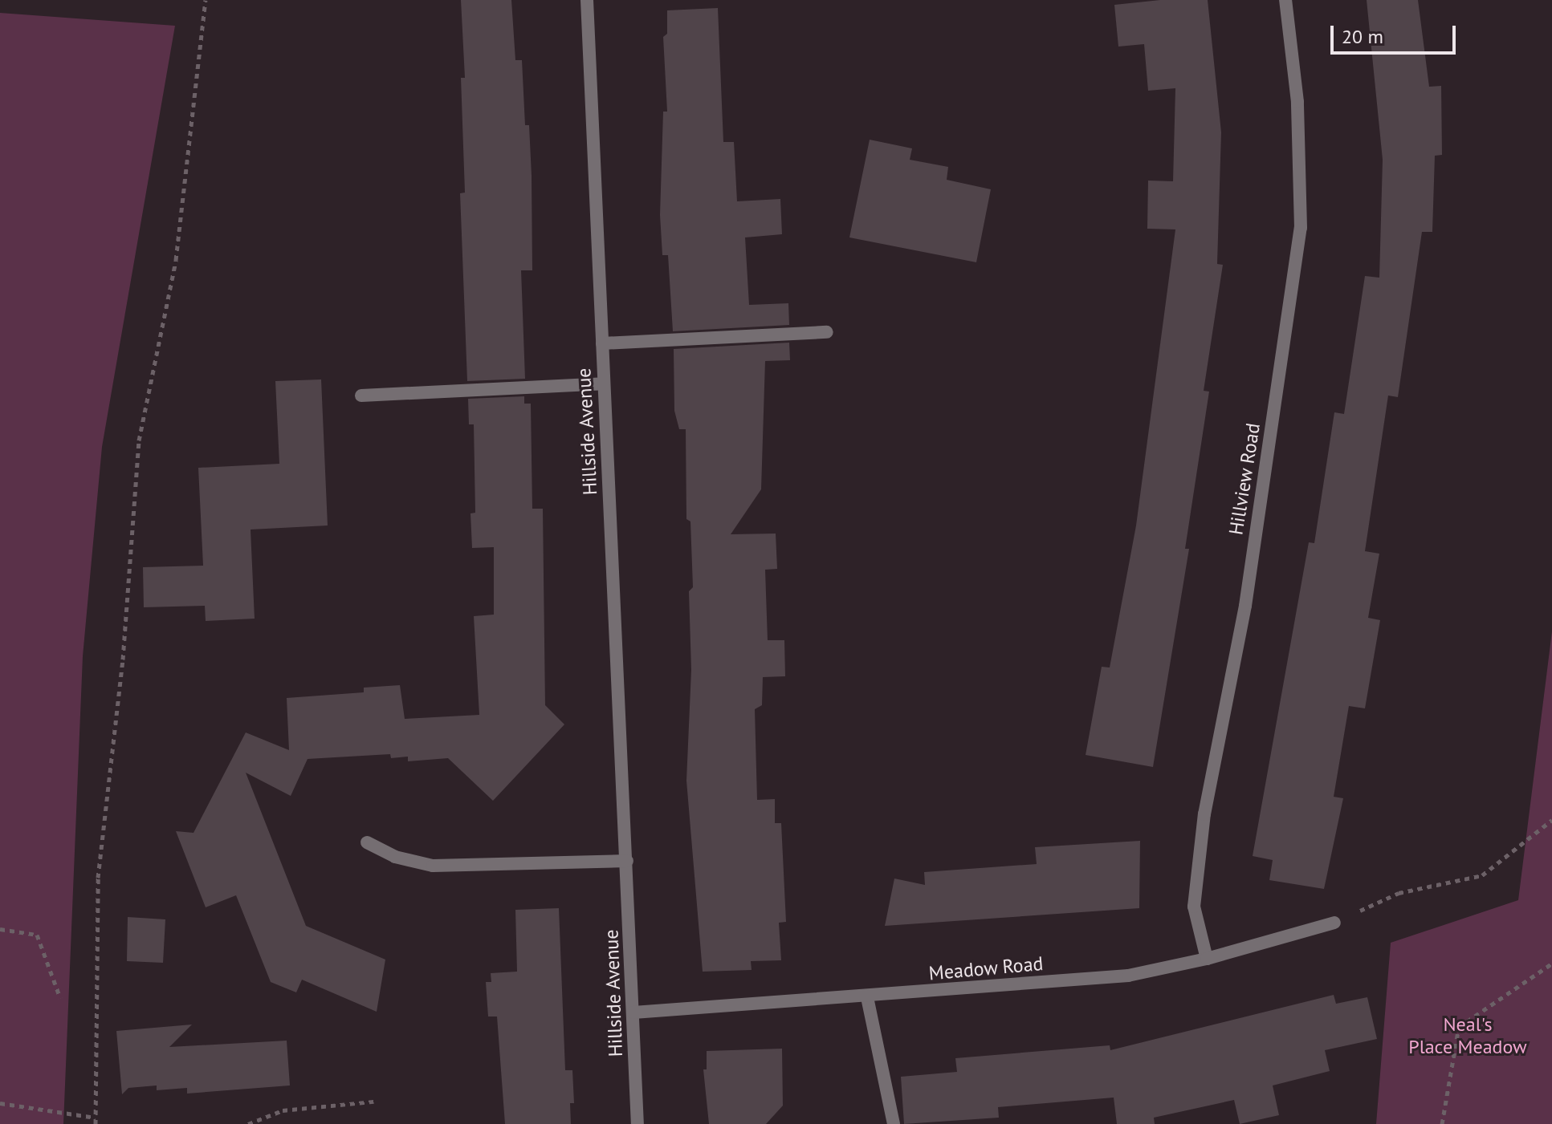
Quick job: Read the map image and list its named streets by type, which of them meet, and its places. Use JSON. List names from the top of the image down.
{
  "streets": {
    "street": ["Hillside Avenue", "Hillview Road", "Meadow Road"]
  },
  "crossings": [
    ["Hillside Avenue", "Meadow Road"],
    ["Hillview Road", "Meadow Road"]
  ],
  "parks": ["Neal's Place Meadow"],
  "scale_bar": "20 m"
}
